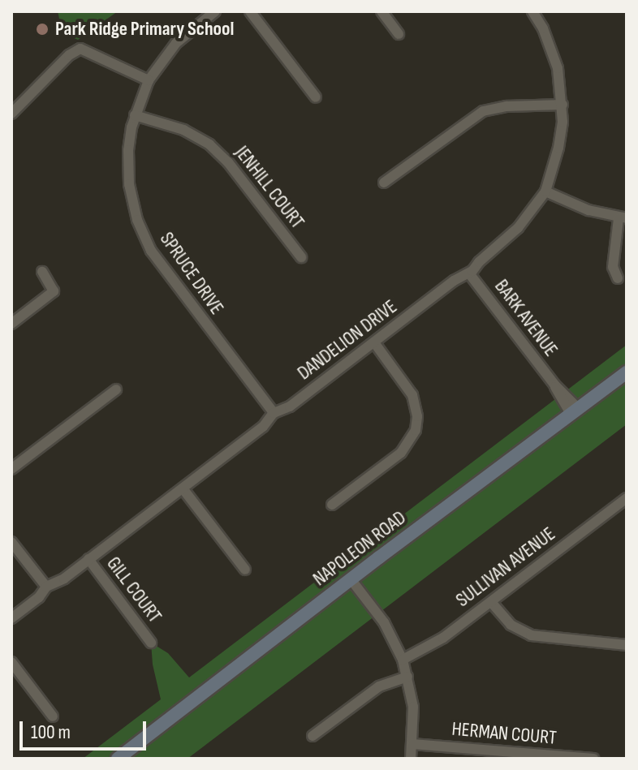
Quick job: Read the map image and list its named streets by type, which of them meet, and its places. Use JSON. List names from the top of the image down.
{
  "streets": {
    "main road": ["NAPOLEON ROAD"],
    "street": [
      "JENHILL COURT",
      "SPRUCE DRIVE",
      "BARK AVENUE",
      "DANDELION DRIVE",
      "SULLIVAN AVENUE",
      "GILL COURT",
      "HERMAN COURT"
    ]
  },
  "crossings": [
    ["JENHILL COURT", "SPRUCE DRIVE"],
    ["SPRUCE DRIVE", "DANDELION DRIVE"],
    ["BARK AVENUE", "DANDELION DRIVE"],
    ["BARK AVENUE", "NAPOLEON ROAD"],
    ["DANDELION DRIVE", "GILL COURT"]
  ],
  "places": ["Park Ridge Primary School"],
  "scale_bar": "100 m"
}
